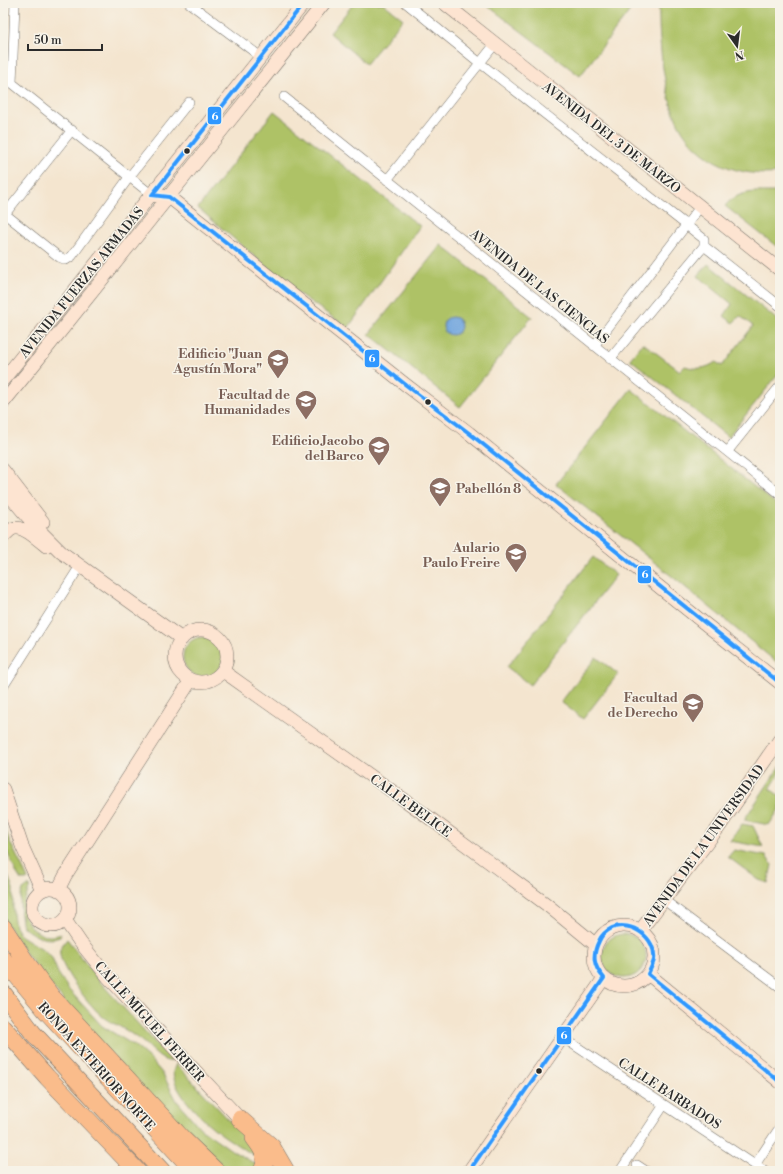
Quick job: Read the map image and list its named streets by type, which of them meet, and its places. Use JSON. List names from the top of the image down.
{
  "streets": {
    "highway": ["RONDA EXTERIOR NORTE"],
    "street": [
      "AVENIDA DEL 3 DE MARZO",
      "AVENIDA FUERZAS ARMADAS",
      "AVENIDA DE LAS CIENCIAS",
      "CALLE BELICE",
      "AVENIDA DE LA UNIVERSIDAD",
      "CALLE MIGUEL FERRER",
      "CALLE BARBADOS"
    ]
  },
  "crossings": [
    ["CALLE BELICE", "AVENIDA DE LA UNIVERSIDAD"]
  ],
  "places": {
    "school or university": [
      "Edificio \"Juan Agustín Mora\"",
      "Facultad de Humanidades",
      "Edificio Jacobo del Barco",
      "Pabellón 8",
      "Aulario Paulo Freire",
      "Facultad de Derecho"
    ]
  },
  "lines": ["transit line 6"],
  "scale_bar": "50 m",
  "north": "bottom"
}
